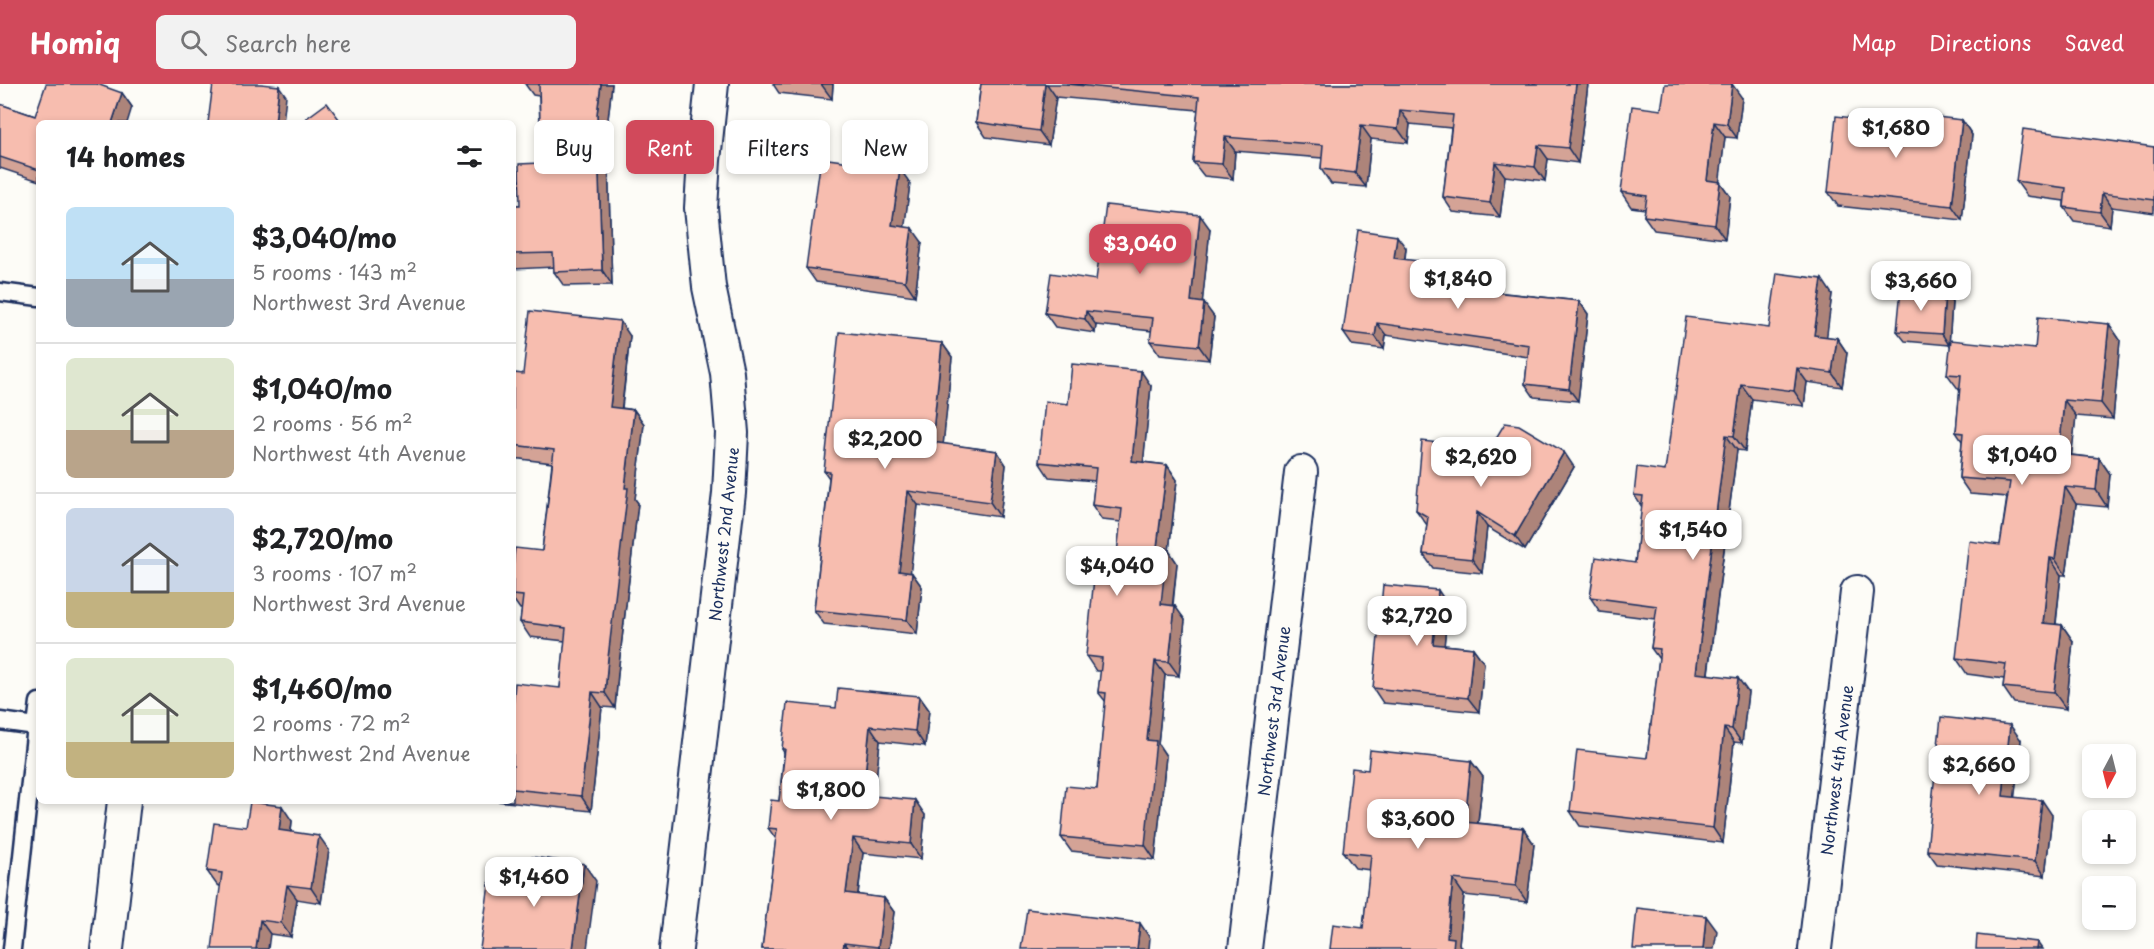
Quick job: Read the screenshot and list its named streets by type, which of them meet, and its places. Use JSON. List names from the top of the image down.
{
  "streets": {
    "street": ["Northwest 2nd Avenue", "Northwest 3rd Avenue", "Northwest 4th Avenue"]
  },
  "north": "bottom",
  "page": {
    "header": "Homiq",
    "search": "Search here",
    "nav": ["Map", "Directions", "Saved"],
    "price": [
      "$1,680",
      "$3,040",
      "$1,840",
      "$3,660",
      "$2,200",
      "$1,040",
      "$2,620",
      "$1,540",
      "$4,040",
      "$2,720",
      "$2,660",
      "$1,800",
      "$3,600",
      "$1,460"
    ],
    "chip": [
      "Buy",
      "Rent",
      "Filters",
      "New"
    ],
    "heading": "14 homes",
    "list": [
      {
        "name": "$3,040/mo",
        "note": "5 rooms · 143 m² · Northwest 3rd Avenue"
      },
      {
        "name": "$1,040/mo",
        "note": "2 rooms · 56 m² · Northwest 4th Avenue"
      },
      {
        "name": "$2,720/mo",
        "note": "3 rooms · 107 m² · Northwest 3rd Avenue"
      },
      {
        "name": "$1,460/mo",
        "note": "2 rooms · 72 m² · Northwest 2nd Avenue"
      }
    ],
    "map_buttons": ["+", "−"]
  }
}
